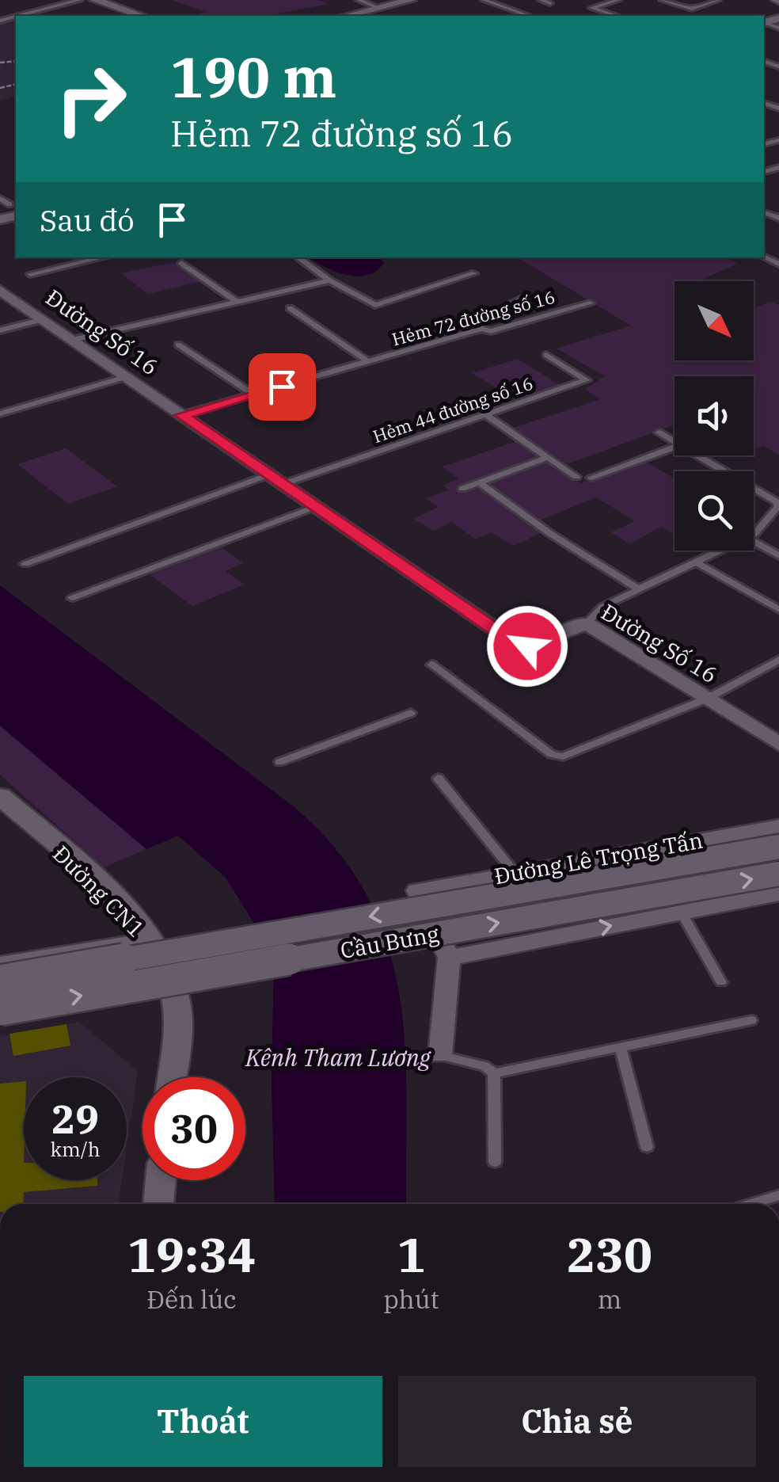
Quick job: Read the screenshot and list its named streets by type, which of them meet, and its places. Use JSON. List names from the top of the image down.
{
  "streets": {
    "main road": ["Đường CN1", "Cầu Bưng"],
    "street": ["Đường Số 16", "Đường Lê Trọng Tấn"],
    "lane": ["Hẻm 72 đường số 16", "Hẻm 44 đường số 16"]
  },
  "crossings": [
    ["Hẻm 72 đường số 16", "Đường Số 16"],
    ["Đường Số 16", "Hẻm 44 đường số 16"]
  ],
  "water": ["Kênh Tham Lương"],
  "north": "bottom right",
  "page": {
    "turn": ["190 m", "Hẻm 72 đường số 16"],
    "then": "Sau đó",
    "speed": "29 km/h",
    "limit": "30",
    "eta": [
      "19:34",
      "Đến lúc",
      "1",
      "phút",
      "230",
      "m"
    ],
    "buttons": ["Thoát", "Chia sẻ"]
  }
}
